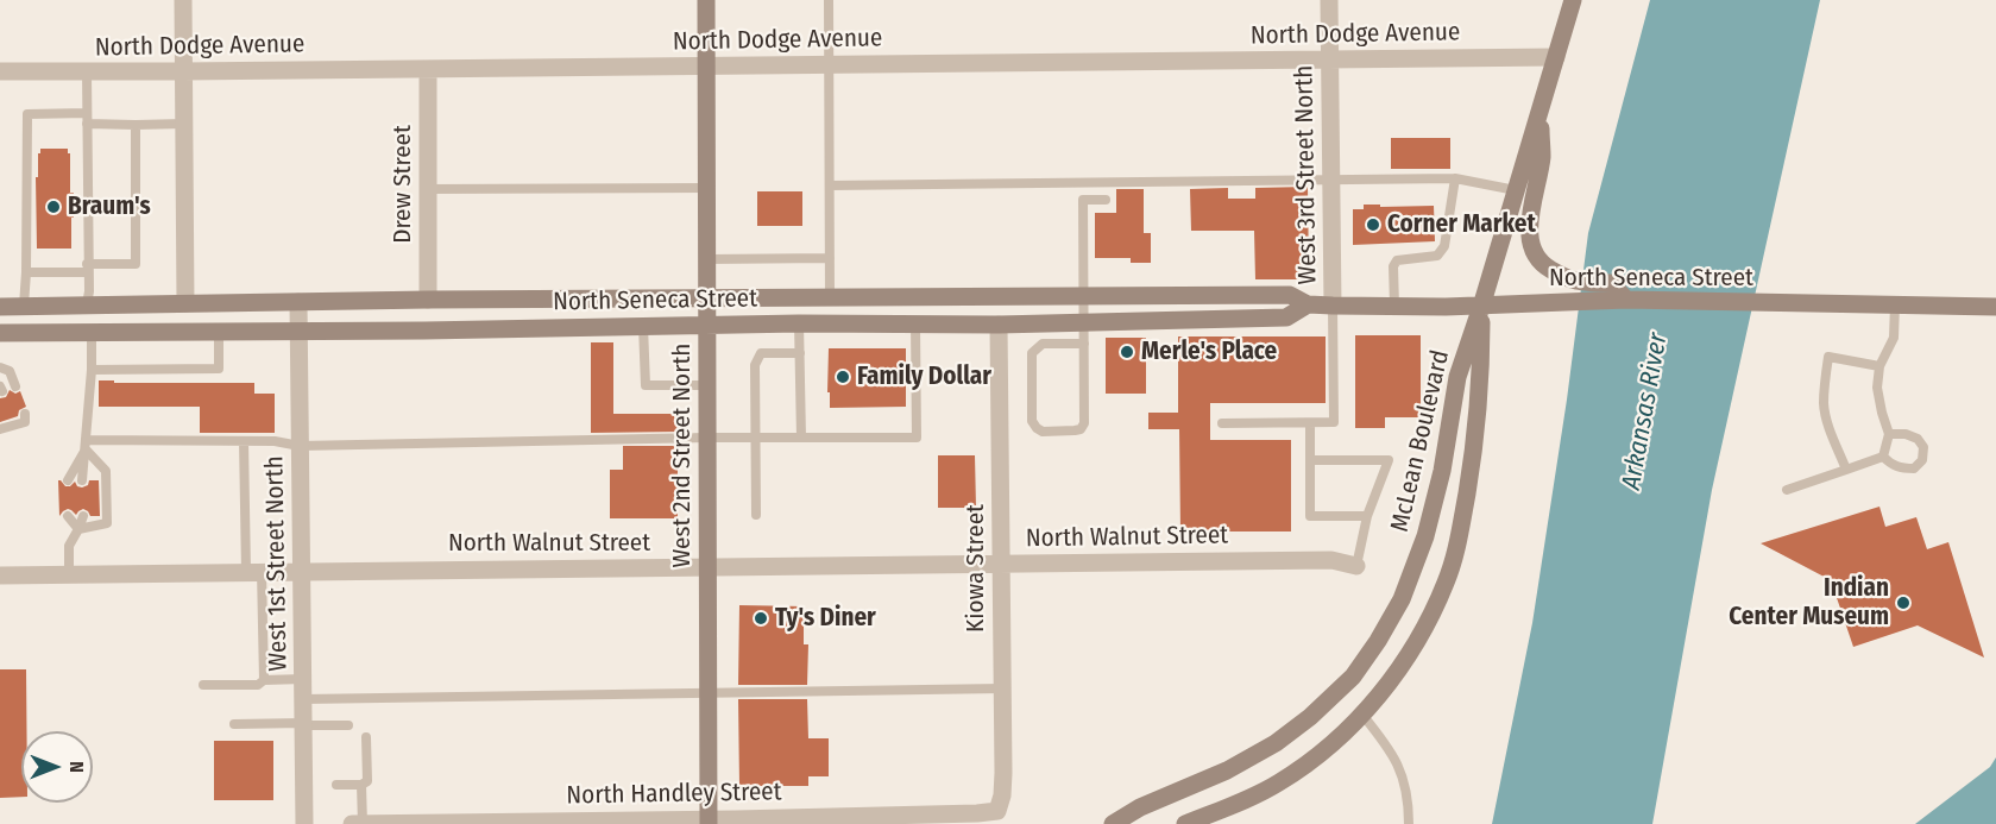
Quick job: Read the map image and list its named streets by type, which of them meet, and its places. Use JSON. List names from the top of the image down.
{
  "streets": {
    "main road": ["North Seneca Street", "McLean Boulevard", "West 2nd Street North"],
    "street": [
      "North Dodge Avenue",
      "West 3rd Street North",
      "Drew Street",
      "North Walnut Street",
      "West 1st Street North",
      "Kiowa Street",
      "North Handley Street"
    ]
  },
  "crossings": [
    ["North Dodge Avenue", "West 3rd Street North"],
    ["North Dodge Avenue", "Drew Street"],
    ["North Dodge Avenue", "West 2nd Street North"],
    ["West 3rd Street North", "North Seneca Street"],
    ["Drew Street", "North Seneca Street"],
    ["North Seneca Street", "McLean Boulevard"],
    ["North Seneca Street", "West 2nd Street North"],
    ["North Seneca Street", "West 1st Street North"],
    ["North Seneca Street", "Kiowa Street"],
    ["West 2nd Street North", "North Walnut Street"],
    ["West 2nd Street North", "North Handley Street"],
    ["North Walnut Street", "West 1st Street North"],
    ["North Walnut Street", "Kiowa Street"],
    ["Kiowa Street", "North Handley Street"]
  ],
  "water": ["Arkansas River"],
  "places": [
    "Braum's",
    "Corner Market",
    "Merle's Place",
    "Family Dollar",
    "Indian Center Museum",
    "Ty's Diner"
  ],
  "north": "right"
}
